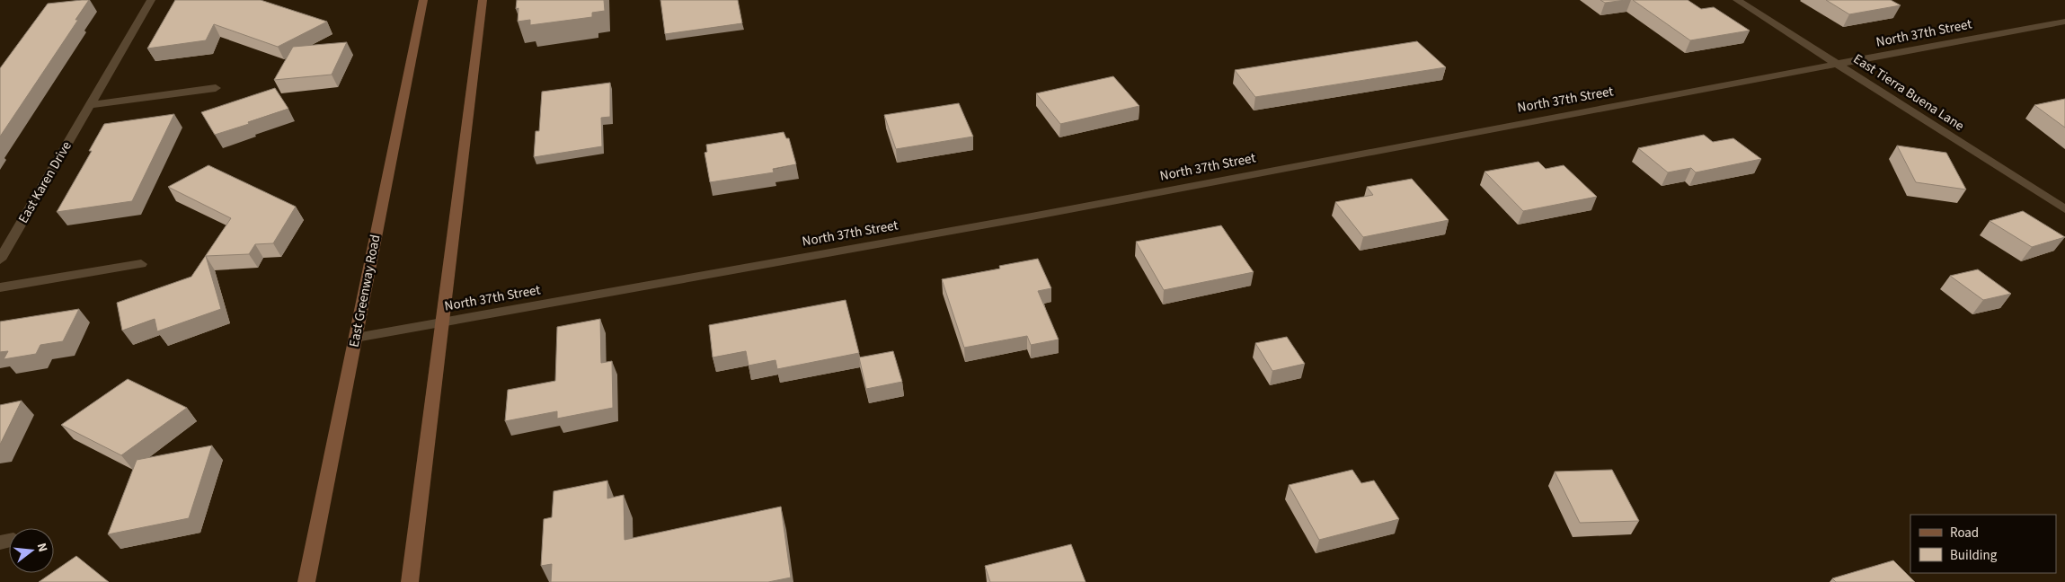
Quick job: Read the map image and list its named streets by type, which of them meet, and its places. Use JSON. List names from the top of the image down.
{
  "streets": {
    "main road": ["East Greenway Road"],
    "street": ["North 37th Street", "East Tierra Buena Lane", "East Karen Drive"]
  },
  "crossings": [
    ["North 37th Street", "East Tierra Buena Lane"],
    ["North 37th Street", "East Greenway Road"]
  ],
  "legend": ["Road", "Building"],
  "north": "right"
}
